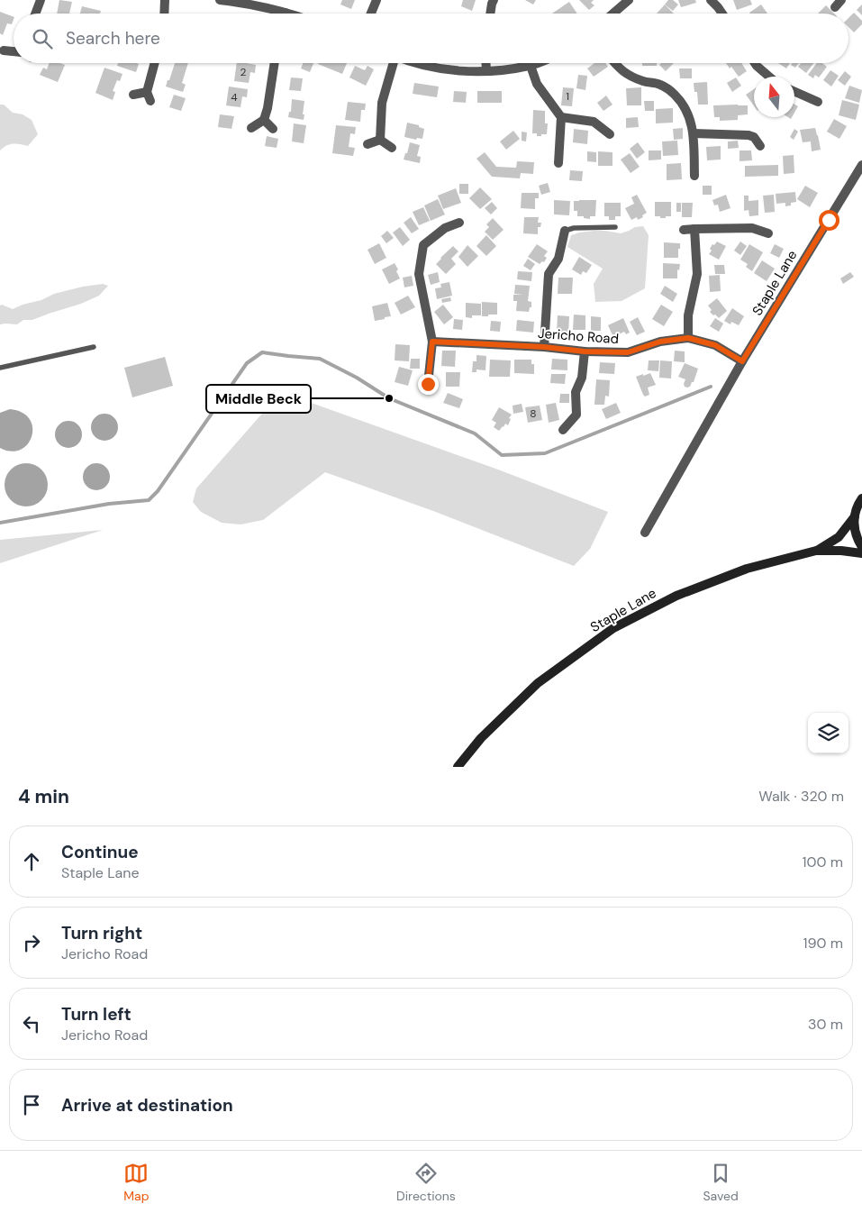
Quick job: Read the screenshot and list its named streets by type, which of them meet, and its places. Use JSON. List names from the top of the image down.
{
  "streets": {
    "street": ["Staple Lane", "Jericho Road"]
  },
  "crossings": [
    ["Staple Lane", "Jericho Road"]
  ],
  "places": ["Middle Beck"],
  "house_numbers": [
    "2",
    "1",
    "4",
    "8"
  ],
  "north": "top",
  "page": {
    "search": "Search here",
    "heading": ["4 min", "Walk · 320 m"],
    "list": [
      ["Continue", "Staple Lane", "100 m"],
      ["Turn right", "Jericho Road", "190 m"],
      ["Turn left", "Jericho Road", "30 m"],
      "Arrive at destination"
    ],
    "nav": ["Map", "Directions", "Saved"]
  }
}
